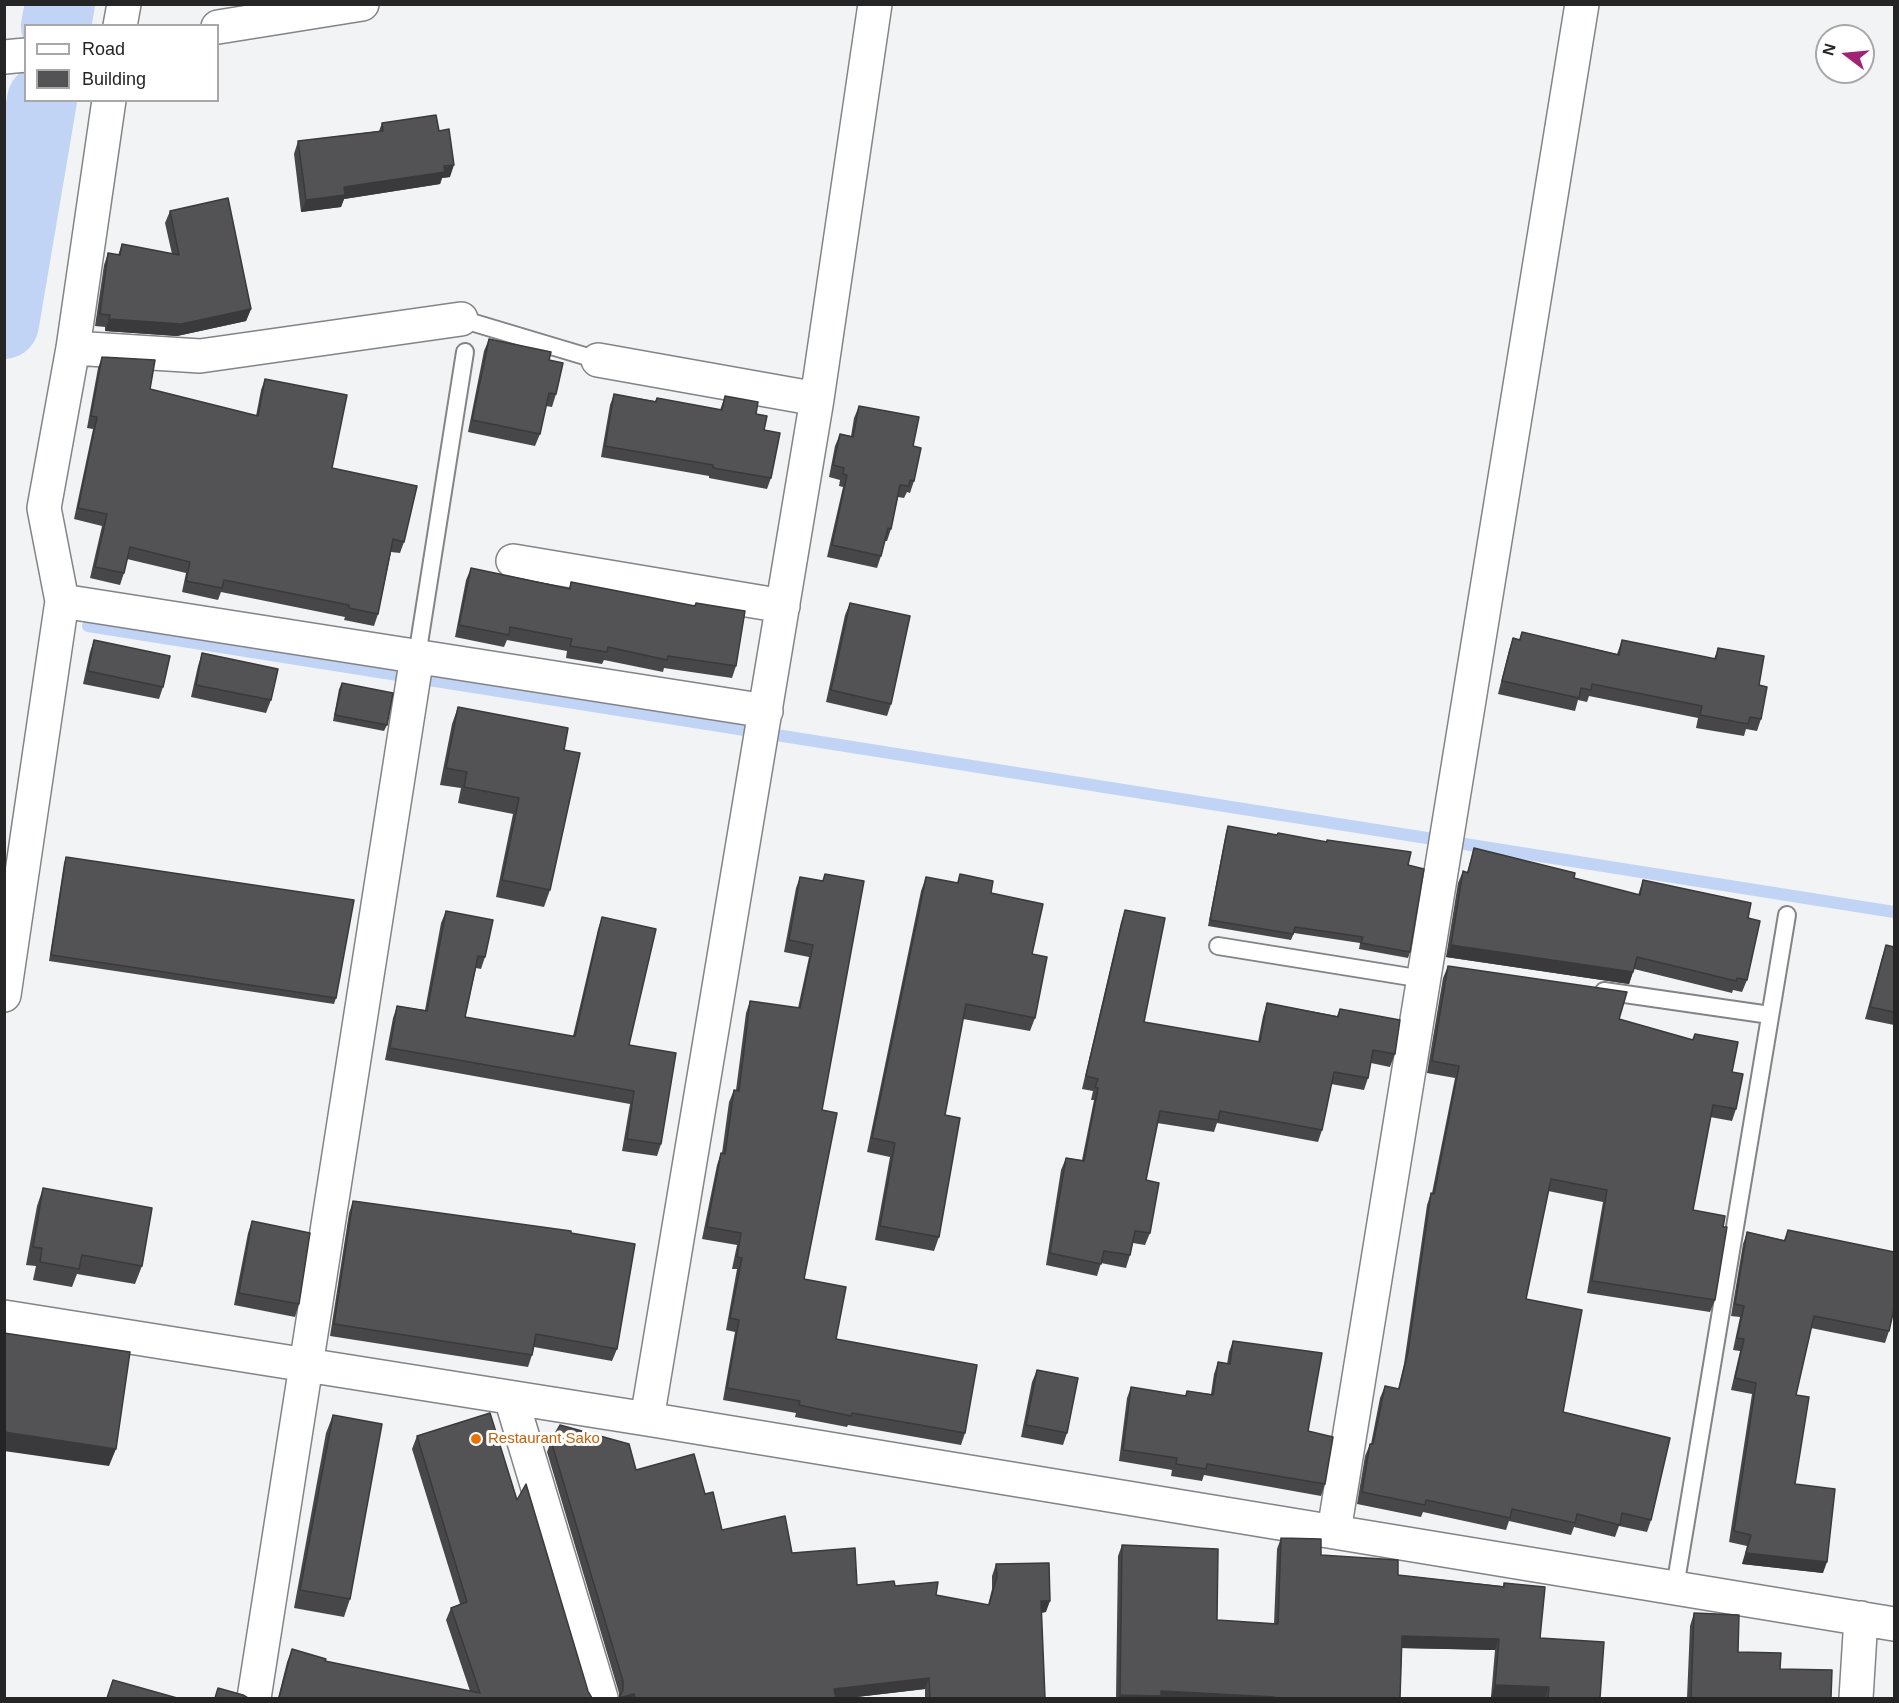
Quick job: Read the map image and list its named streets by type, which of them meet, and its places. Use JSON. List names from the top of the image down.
{
  "places": ["Restaurant Sako"],
  "legend": ["Road", "Building"],
  "north": "left"
}
